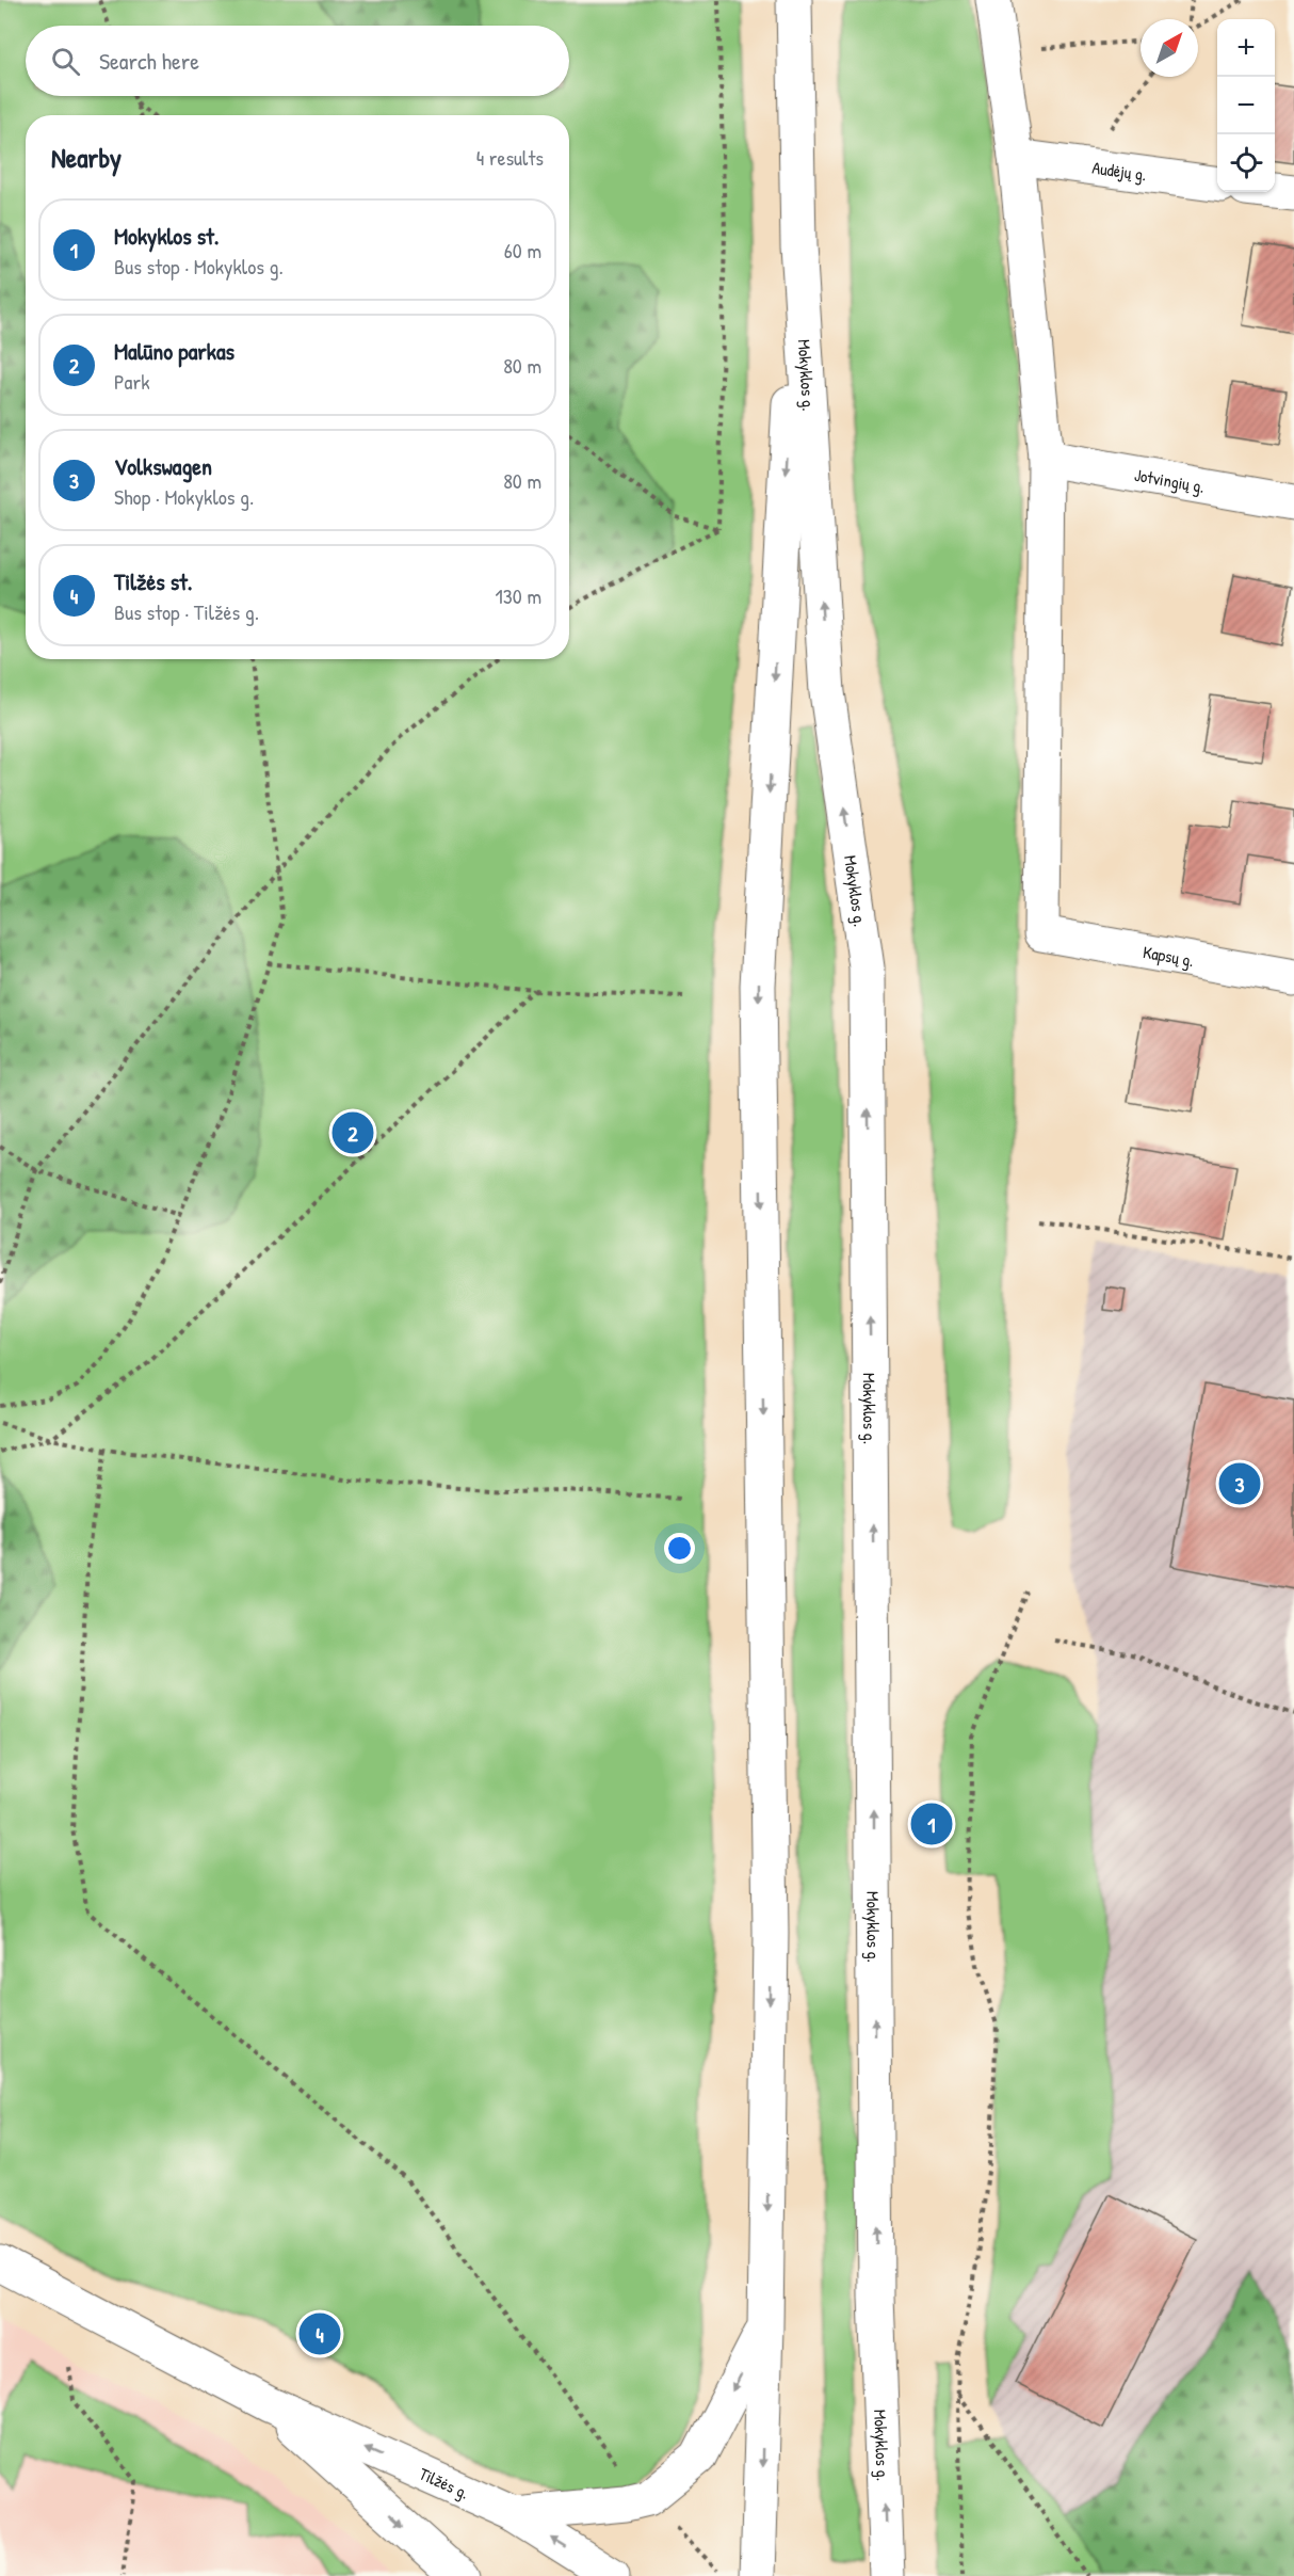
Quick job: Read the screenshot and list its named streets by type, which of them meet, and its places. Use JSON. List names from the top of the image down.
{
  "streets": {
    "main road": [
      "Audėjų g.",
      "Mokyklos g.",
      "Jotvingių g.",
      "Kapsų g.",
      "Tilžės g."
    ]
  },
  "crossings": [
    ["Jotvingių g.", "Kapsų g."]
  ],
  "north": "top right",
  "page": {
    "map_buttons": ["+", "−"],
    "search": "Search here",
    "heading": ["Nearby", "4 results"],
    "list": [
      {
        "mark": "1",
        "name": "Mokyklos st.",
        "note": "Bus stop · Mokyklos g.",
        "value": "60 m"
      },
      {
        "mark": "2",
        "name": "Malūno parkas",
        "note": "Park",
        "value": "80 m"
      },
      {
        "mark": "3",
        "name": "Volkswagen",
        "note": "Shop · Mokyklos g.",
        "value": "80 m"
      },
      {
        "mark": "4",
        "name": "Tilžės st.",
        "note": "Bus stop · Tilžės g.",
        "value": "130 m"
      }
    ],
    "pins": [
      "2",
      "3",
      "1",
      "4"
    ]
  }
}
